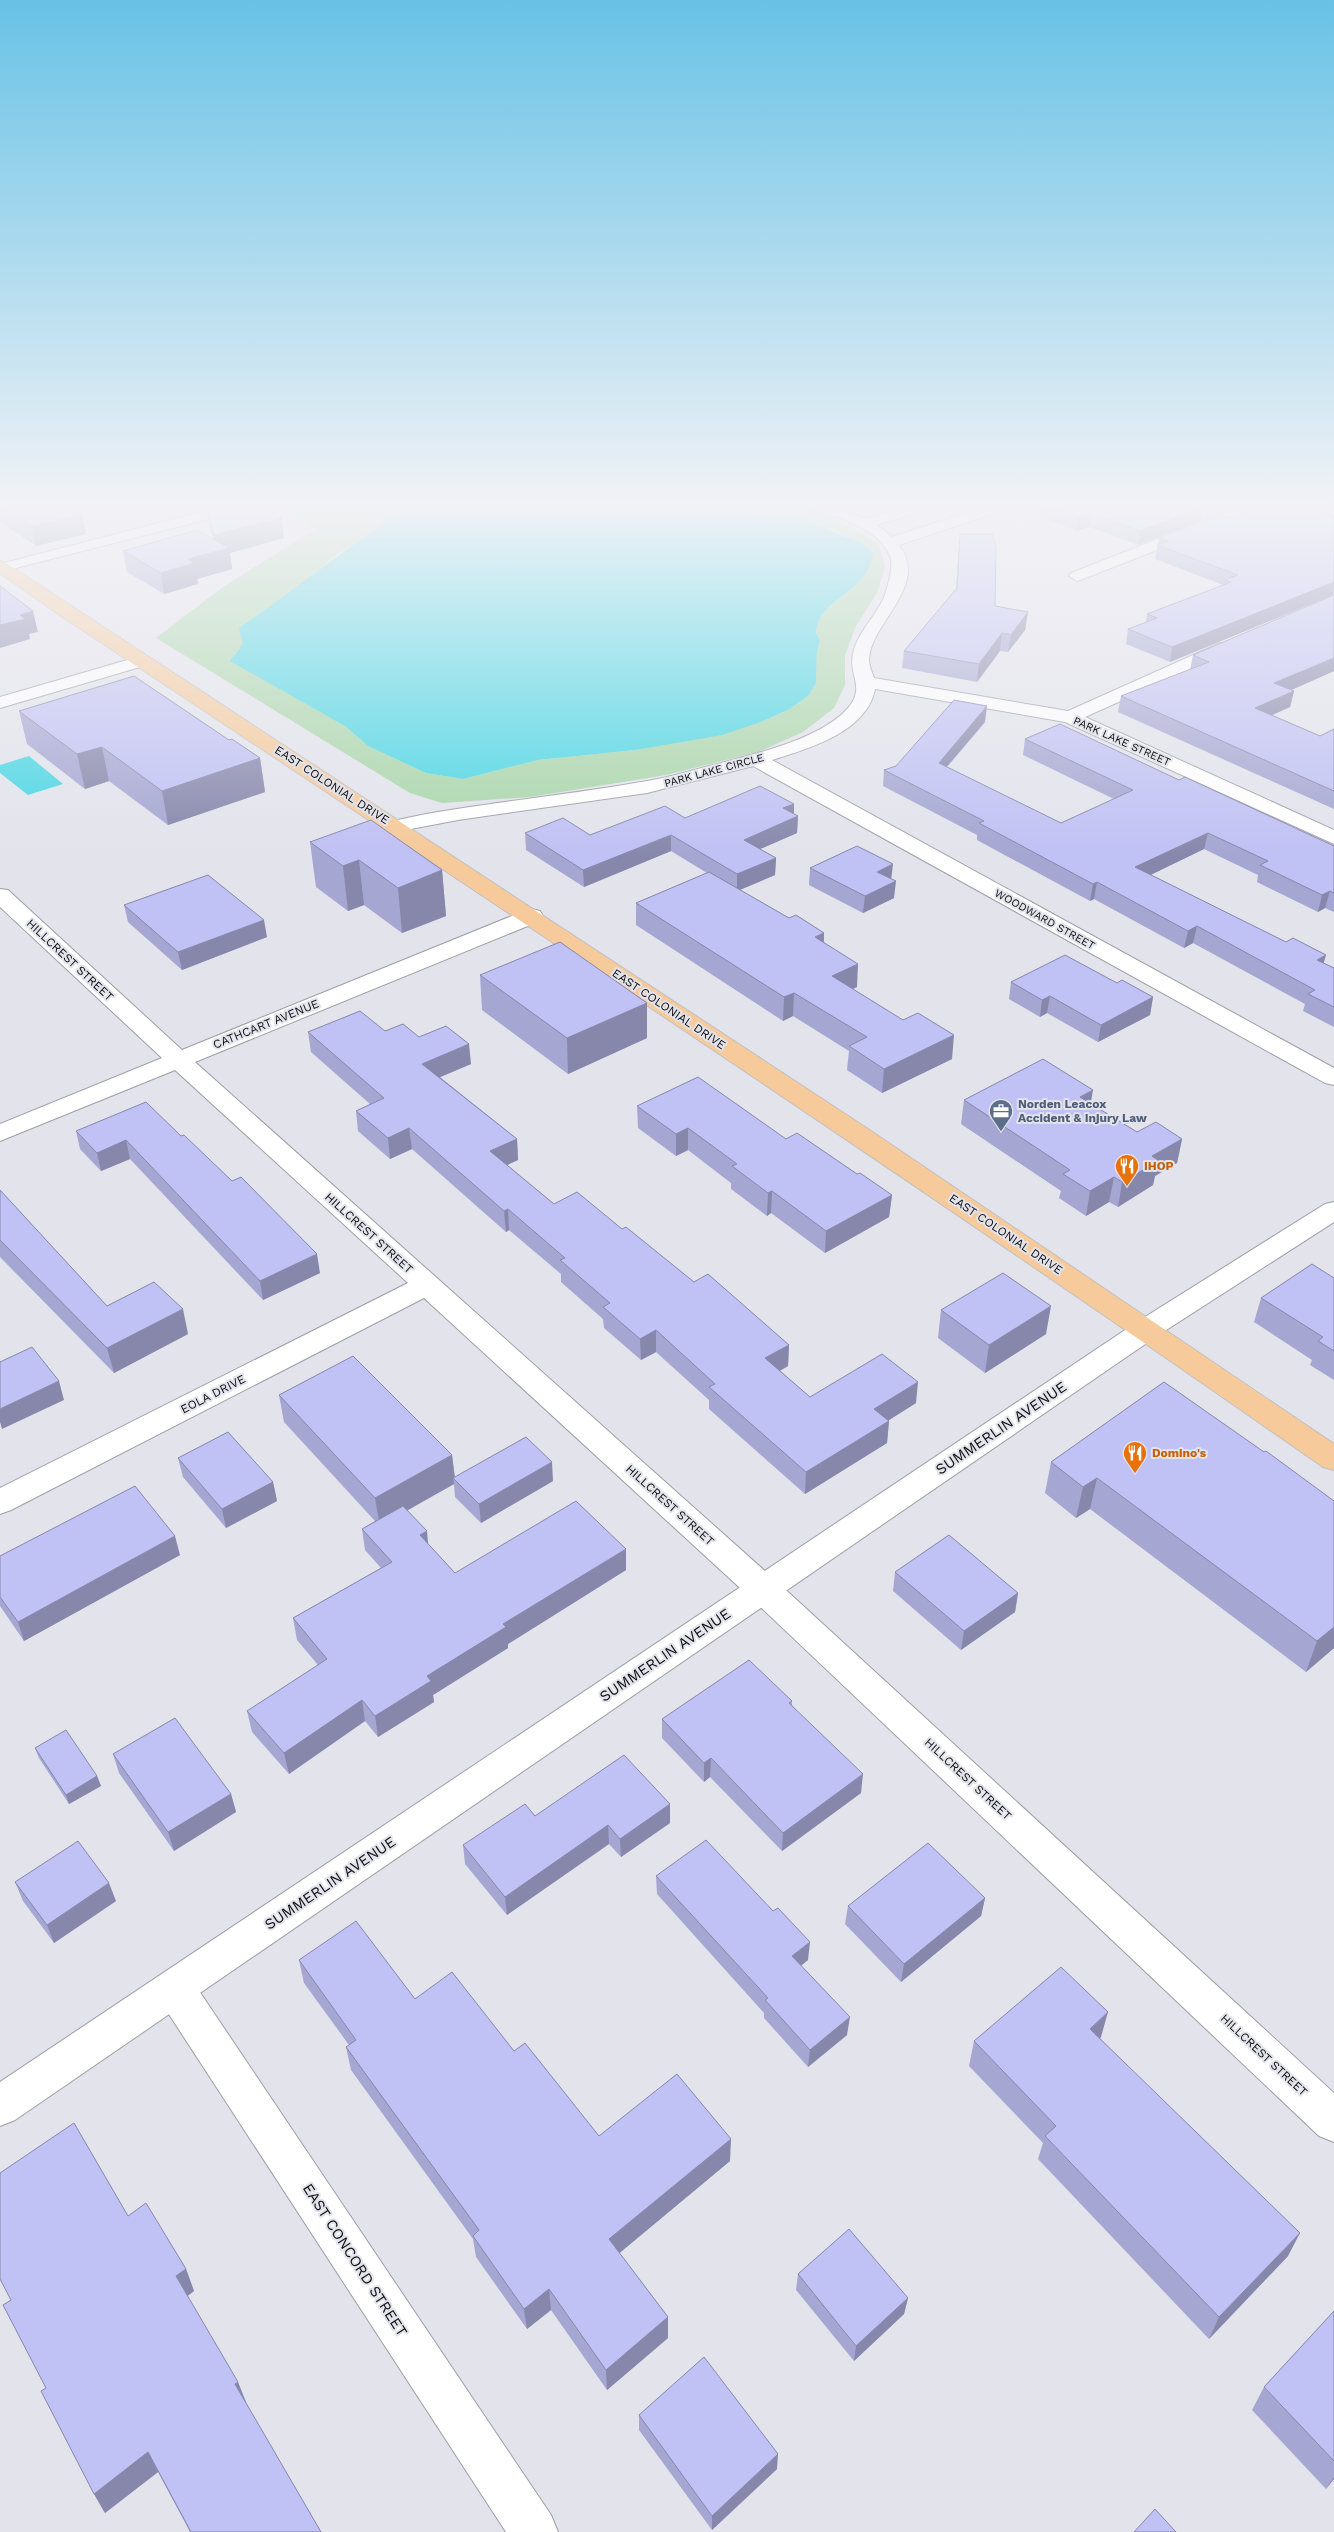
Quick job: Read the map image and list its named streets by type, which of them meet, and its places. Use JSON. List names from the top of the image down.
{
  "streets": {
    "highway": ["EAST COLONIAL DRIVE"],
    "street": [
      "PARK LAKE STREET",
      "PARK LAKE CIRCLE",
      "WOODWARD STREET",
      "HILLCREST STREET",
      "CATHCART AVENUE",
      "EOLA DRIVE",
      "SUMMERLIN AVENUE",
      "EAST CONCORD STREET"
    ]
  },
  "crossings": [
    ["PARK LAKE STREET", "PARK LAKE CIRCLE"],
    ["PARK LAKE CIRCLE", "EAST COLONIAL DRIVE"],
    ["PARK LAKE CIRCLE", "WOODWARD STREET"],
    ["EAST COLONIAL DRIVE", "CATHCART AVENUE"],
    ["EAST COLONIAL DRIVE", "SUMMERLIN AVENUE"],
    ["HILLCREST STREET", "CATHCART AVENUE"],
    ["HILLCREST STREET", "EOLA DRIVE"],
    ["HILLCREST STREET", "SUMMERLIN AVENUE"],
    ["SUMMERLIN AVENUE", "EAST CONCORD STREET"]
  ],
  "places": {
    "office": ["Norden Leacox Accident & Injury Law"],
    "restaurant": ["IHOP", "Domino's"]
  }
}
